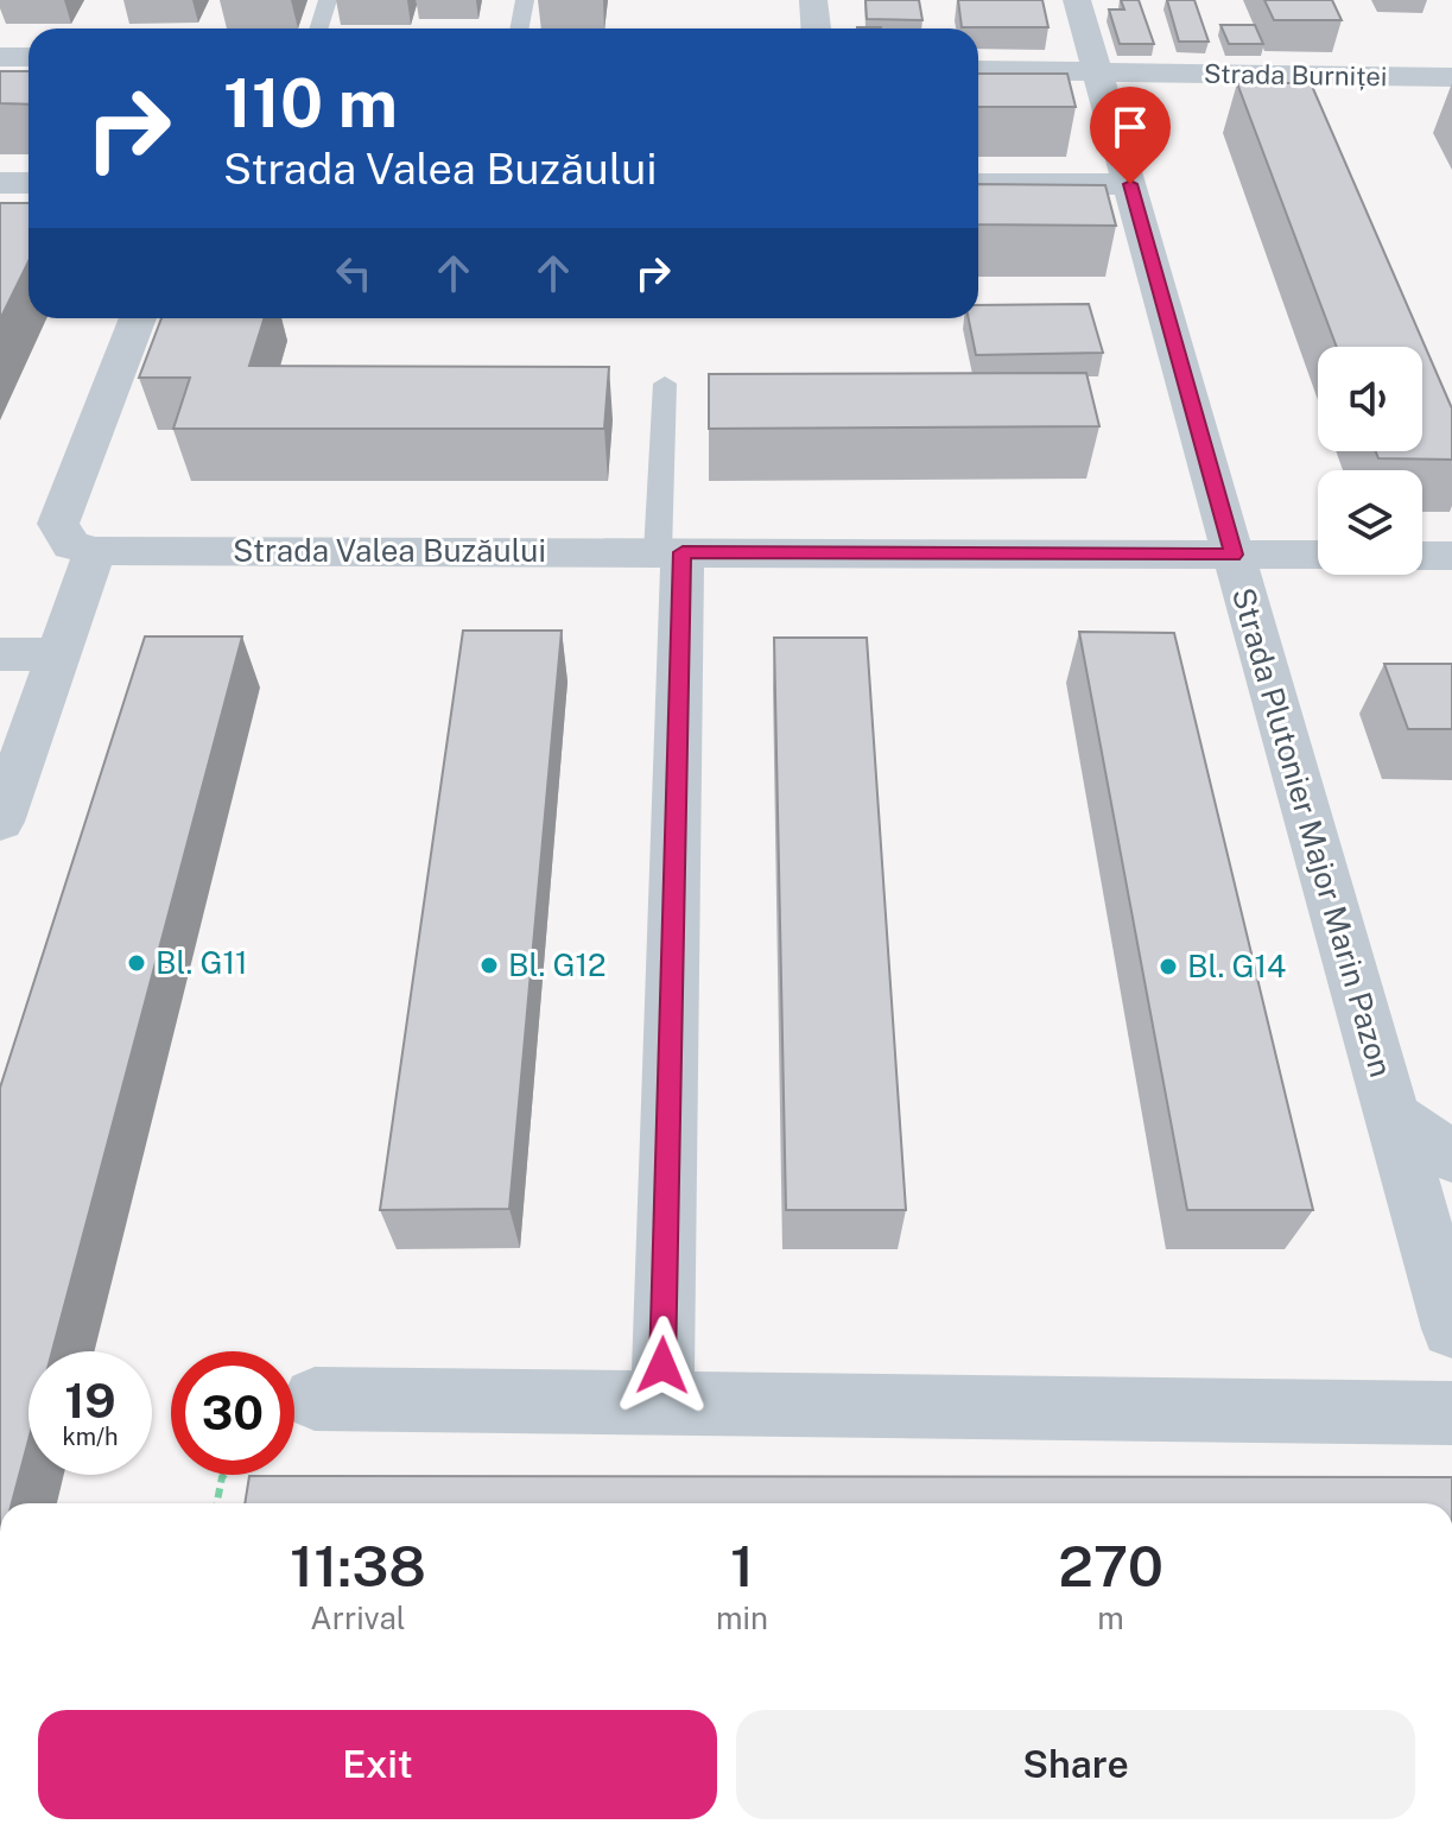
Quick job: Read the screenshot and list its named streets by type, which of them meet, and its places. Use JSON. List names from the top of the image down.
{
  "streets": {
    "street": ["Strada Burniței", "Strada Valea Buzăului", "Strada Plutonier Major Marin Pazon"]
  },
  "crossings": [
    ["Strada Burniței", "Strada Plutonier Major Marin Pazon"],
    ["Strada Valea Buzăului", "Strada Plutonier Major Marin Pazon"]
  ],
  "places": ["Bl. G11", "Bl. G12", "Bl. G14"],
  "page": {
    "turn": ["110 m", "Strada Valea Buzăului"],
    "speed": "19 km/h",
    "limit": "30",
    "eta": [
      "11:38",
      "Arrival",
      "1",
      "min",
      "270",
      "m"
    ],
    "buttons": ["Exit", "Share"]
  }
}
